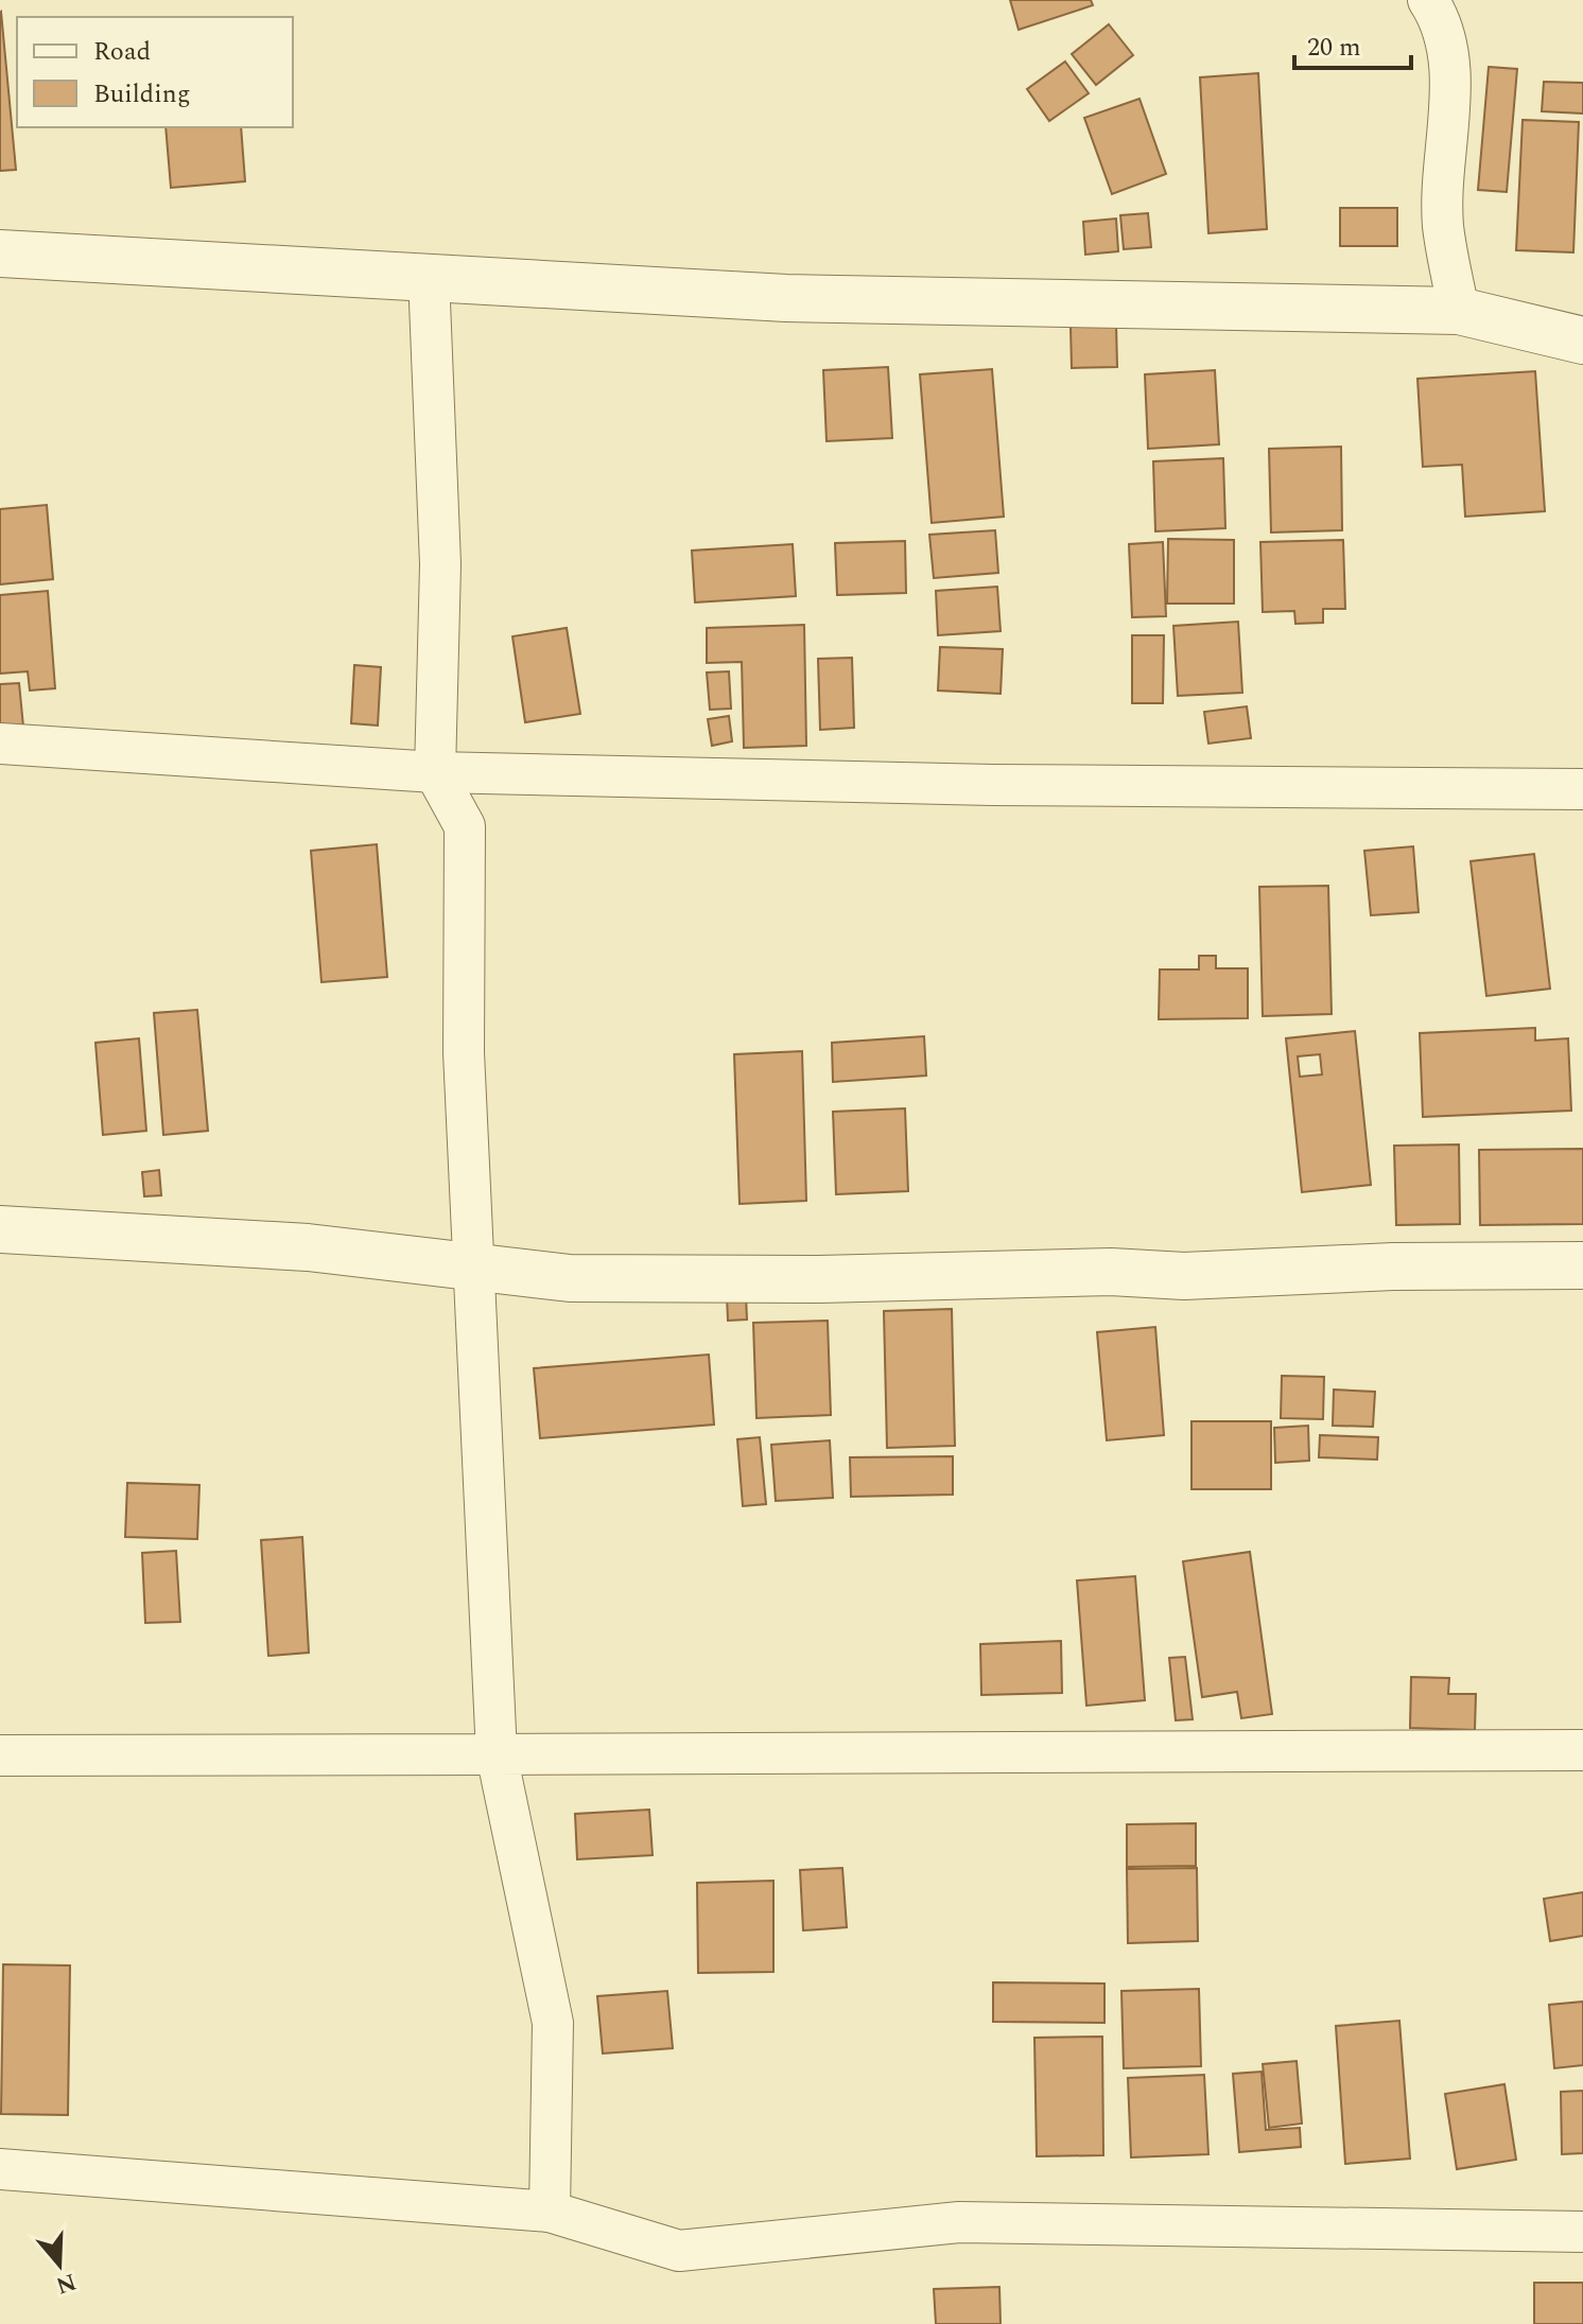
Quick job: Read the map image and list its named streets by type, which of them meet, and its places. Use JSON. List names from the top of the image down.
{
  "legend": ["Road", "Building"],
  "scale_bar": "20 m",
  "north": "bottom"
}
